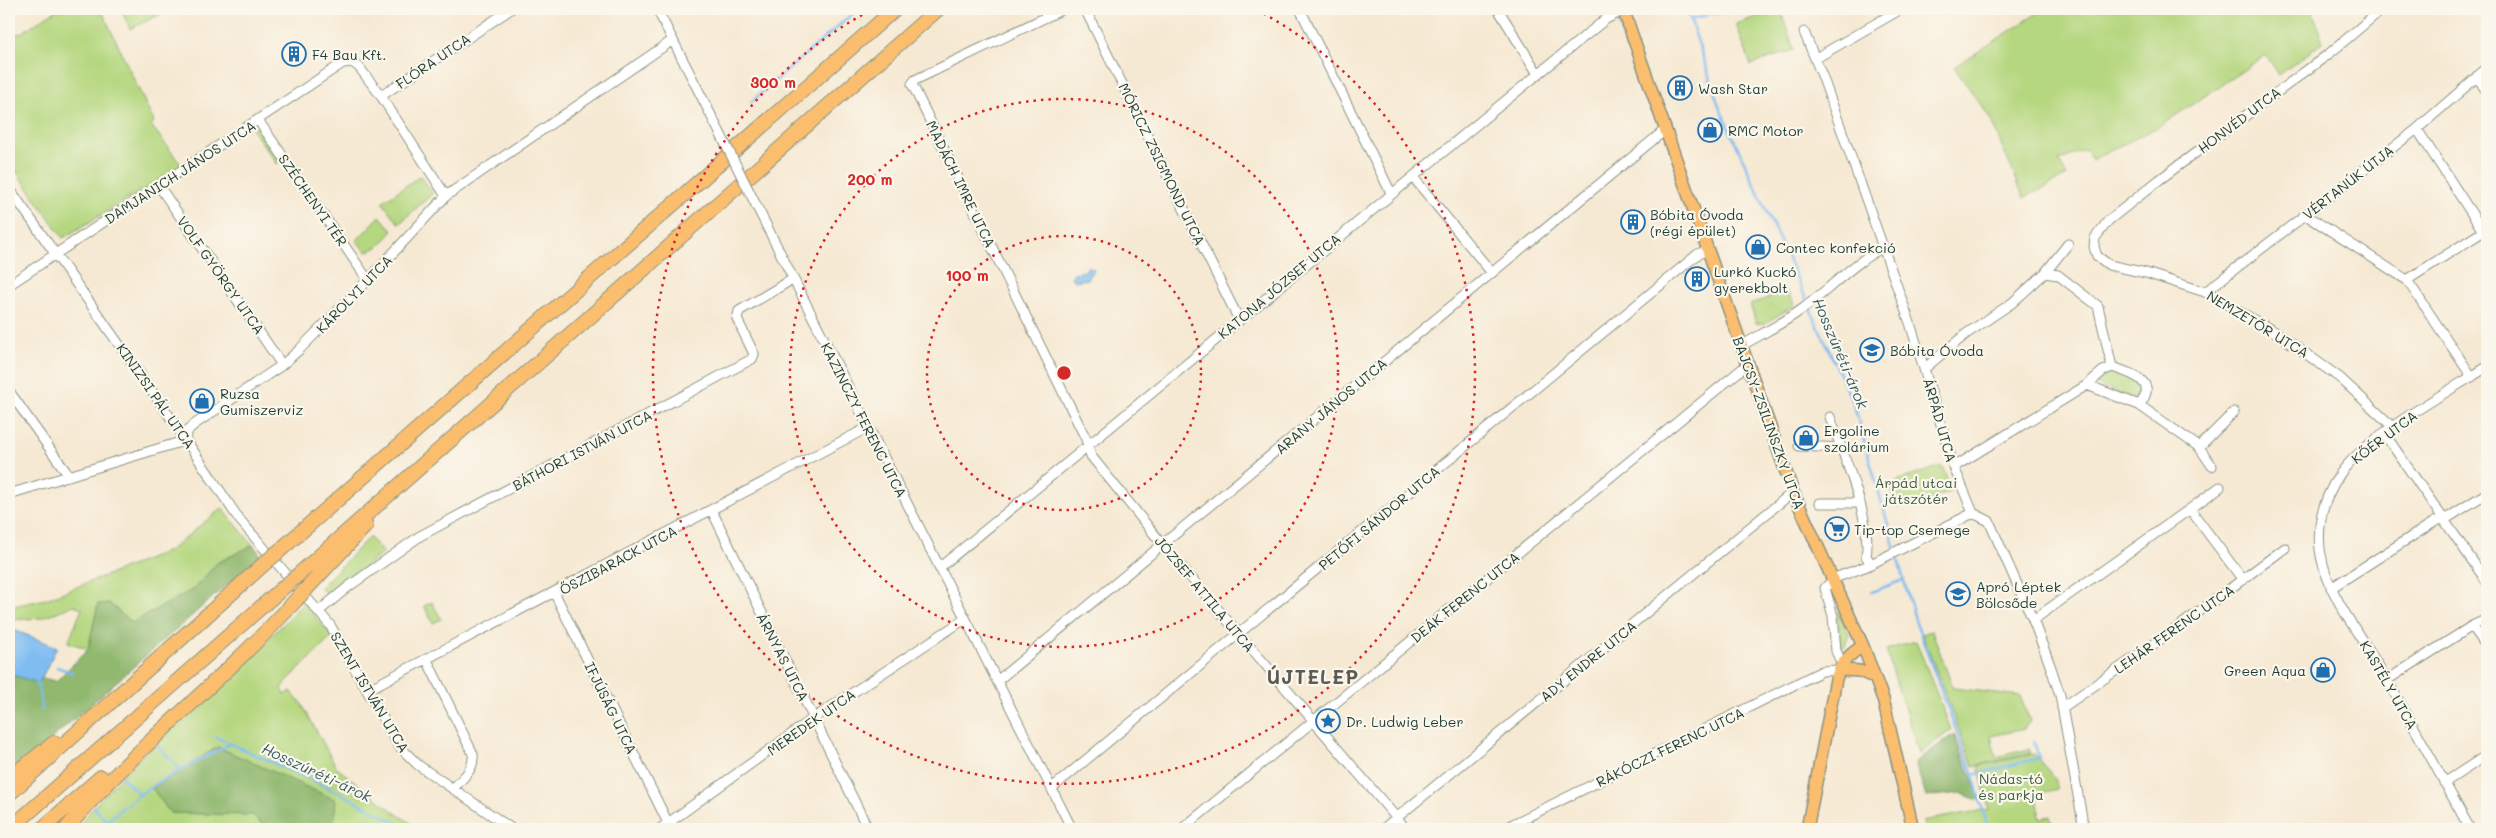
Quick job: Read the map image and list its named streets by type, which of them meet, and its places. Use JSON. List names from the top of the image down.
{
  "streets": {
    "main road": ["BAJCSY-ZSILINSZKY UTCA"],
    "street": [
      "FLÓRA UTCA",
      "HONVÉD UTCA",
      "MÓRICZ ZSIGMOND UTCA",
      "DAMJANICH JÁNOS UTCA",
      "VÉRTANÚK ÚTJA",
      "MADÁCH IMRE UTCA",
      "SZÉCHENYI TÉR",
      "VOLF GYÖRGY UTCA",
      "KATONA JÓZSEF UTCA",
      "KÁROLYI UTCA",
      "NEMZETŐR UTCA",
      "KINIZSI PÁL UTCA",
      "ARANY JÁNOS UTCA",
      "KAZINCZY FERENC UTCA",
      "ÁRPÁD UTCA",
      "KŐÉR UTCA",
      "BÁTHORI ISTVÁN UTCA",
      "PETŐFI SÁNDOR UTCA",
      "ŐSZIBARACK UTCA",
      "JÓZSEF ATTILA UTCA",
      "DEÁK FERENC UTCA",
      "LEHÁR FERENC UTCA",
      "ÁRNYAS UTCA",
      "ADY ENDRE UTCA",
      "KASTÉLY UTCA",
      "SZENT ISTVÁN UTCA",
      "IFJÚSÁG UTCA",
      "MEREDEK UTCA",
      "RÁKÓCZI FERENC UTCA"
    ]
  },
  "crossings": [
    ["FLÓRA UTCA", "DAMJANICH JÁNOS UTCA"],
    ["HONVÉD UTCA", "NEMZETŐR UTCA"],
    ["MÓRICZ ZSIGMOND UTCA", "KATONA JÓZSEF UTCA"],
    ["DAMJANICH JÁNOS UTCA", "SZÉCHENYI TÉR"],
    ["DAMJANICH JÁNOS UTCA", "VOLF GYÖRGY UTCA"],
    ["DAMJANICH JÁNOS UTCA", "KINIZSI PÁL UTCA"],
    ["VÉRTANÚK ÚTJA", "NEMZETŐR UTCA"],
    ["MADÁCH IMRE UTCA", "KATONA JÓZSEF UTCA"],
    ["MADÁCH IMRE UTCA", "JÓZSEF ATTILA UTCA"],
    ["SZÉCHENYI TÉR", "KÁROLYI UTCA"],
    ["VOLF GYÖRGY UTCA", "KÁROLYI UTCA"],
    ["KATONA JÓZSEF UTCA", "KAZINCZY FERENC UTCA"],
    ["KATONA JÓZSEF UTCA", "BAJCSY-ZSILINSZKY UTCA"],
    ["KATONA JÓZSEF UTCA", "JÓZSEF ATTILA UTCA"],
    ["KÁROLYI UTCA", "KINIZSI PÁL UTCA"],
    ["KÁROLYI UTCA", "KAZINCZY FERENC UTCA"],
    ["NEMZETŐR UTCA", "KŐÉR UTCA"],
    ["KINIZSI PÁL UTCA", "SZENT ISTVÁN UTCA"],
    ["ARANY JÁNOS UTCA", "KAZINCZY FERENC UTCA"],
    ["ARANY JÁNOS UTCA", "BAJCSY-ZSILINSZKY UTCA"],
    ["ARANY JÁNOS UTCA", "JÓZSEF ATTILA UTCA"],
    ["KAZINCZY FERENC UTCA", "BÁTHORI ISTVÁN UTCA"],
    ["KAZINCZY FERENC UTCA", "PETŐFI SÁNDOR UTCA"],
    ["KAZINCZY FERENC UTCA", "ŐSZIBARACK UTCA"],
    ["KAZINCZY FERENC UTCA", "MEREDEK UTCA"],
    ["BAJCSY-ZSILINSZKY UTCA", "PETŐFI SÁNDOR UTCA"],
    ["BAJCSY-ZSILINSZKY UTCA", "DEÁK FERENC UTCA"],
    ["BAJCSY-ZSILINSZKY UTCA", "ADY ENDRE UTCA"],
    ["KŐÉR UTCA", "KASTÉLY UTCA"],
    ["BÁTHORI ISTVÁN UTCA", "SZENT ISTVÁN UTCA"],
    ["PETŐFI SÁNDOR UTCA", "JÓZSEF ATTILA UTCA"],
    ["ŐSZIBARACK UTCA", "ÁRNYAS UTCA"],
    ["ŐSZIBARACK UTCA", "SZENT ISTVÁN UTCA"],
    ["ŐSZIBARACK UTCA", "IFJÚSÁG UTCA"],
    ["JÓZSEF ATTILA UTCA", "DEÁK FERENC UTCA"],
    ["JÓZSEF ATTILA UTCA", "ADY ENDRE UTCA"],
    ["ÁRNYAS UTCA", "MEREDEK UTCA"],
    ["IFJÚSÁG UTCA", "MEREDEK UTCA"]
  ],
  "districts": ["ÚJTELEP"],
  "water": ["Hosszúréti-árok"],
  "parks": ["Árpád utcai játszótér", "Nádas-tó és parkja"],
  "places": {
    "building": [
      "F4 Bau Kft.",
      "Wash Star",
      "Bóbita Óvoda (régi épület)",
      "Lurkó Kuckó gyerekbolt"
    ],
    "shop": [
      "RMC Motor",
      "Contec konfekció",
      "Ruzsa Gumiszerviz",
      "Ergoline szolárium",
      "Green Aqua"
    ],
    "school or university": ["Bóbita Óvoda", "Apró Léptek Bölcsőde"],
    "supermarket": ["Tip-top Csemege"],
    "place": ["Dr. Ludwig Leber"]
  },
  "rings": ["300 m", "200 m", "100 m"]
}
